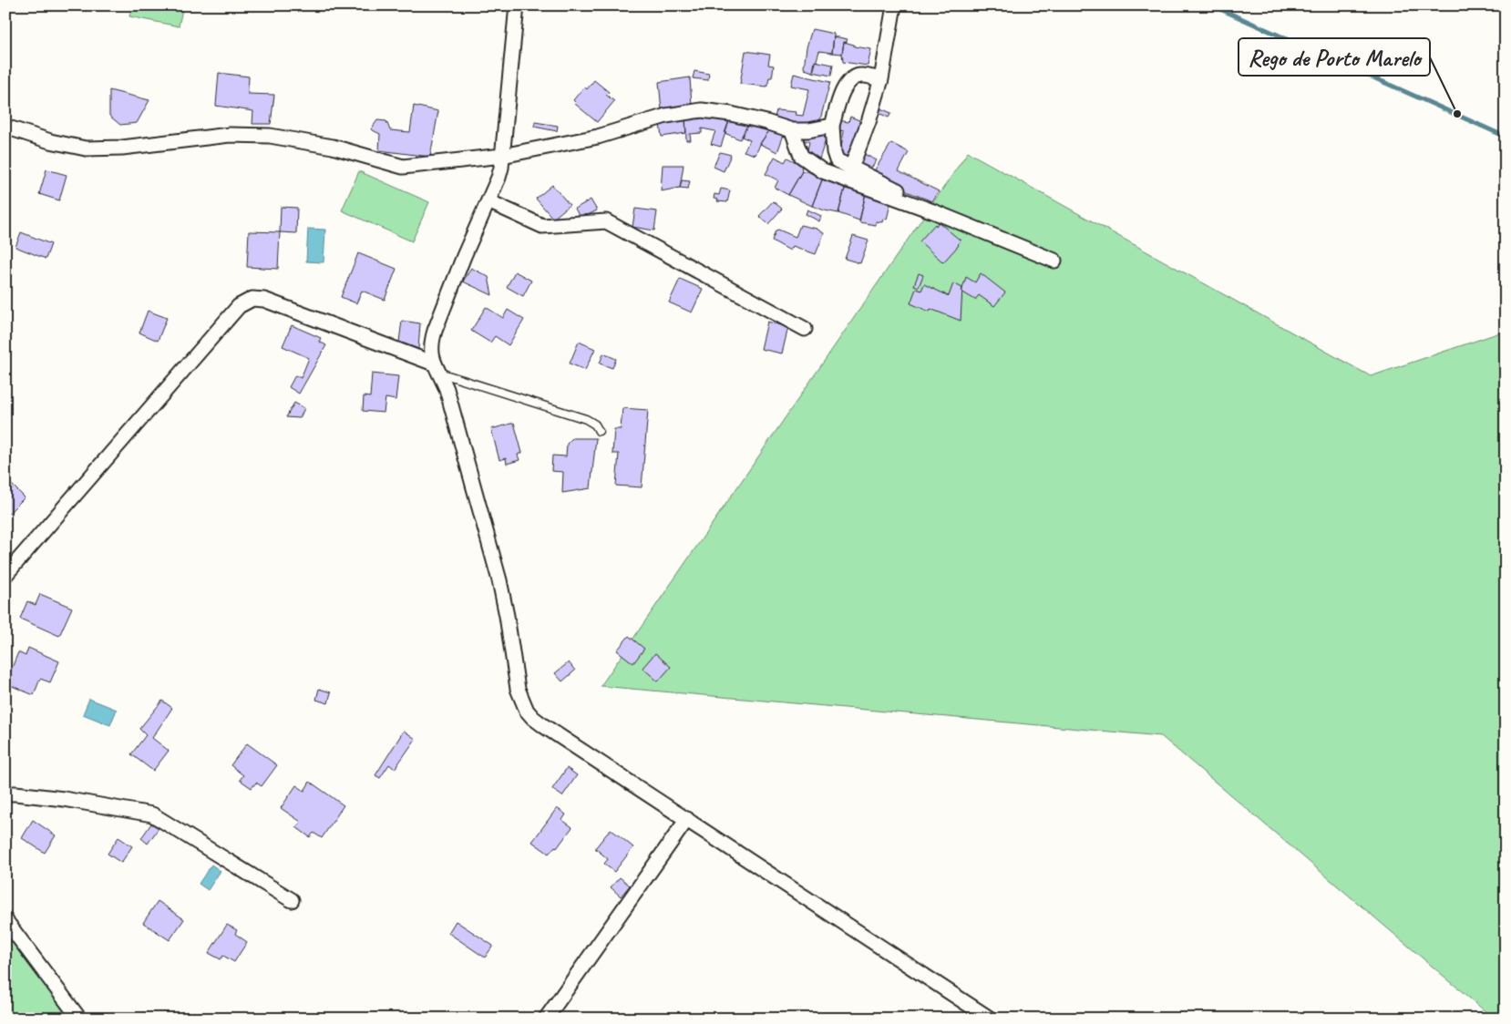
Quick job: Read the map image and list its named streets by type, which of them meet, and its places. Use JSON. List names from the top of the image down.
{
  "places": ["Rego de Porto Marelo"]
}
